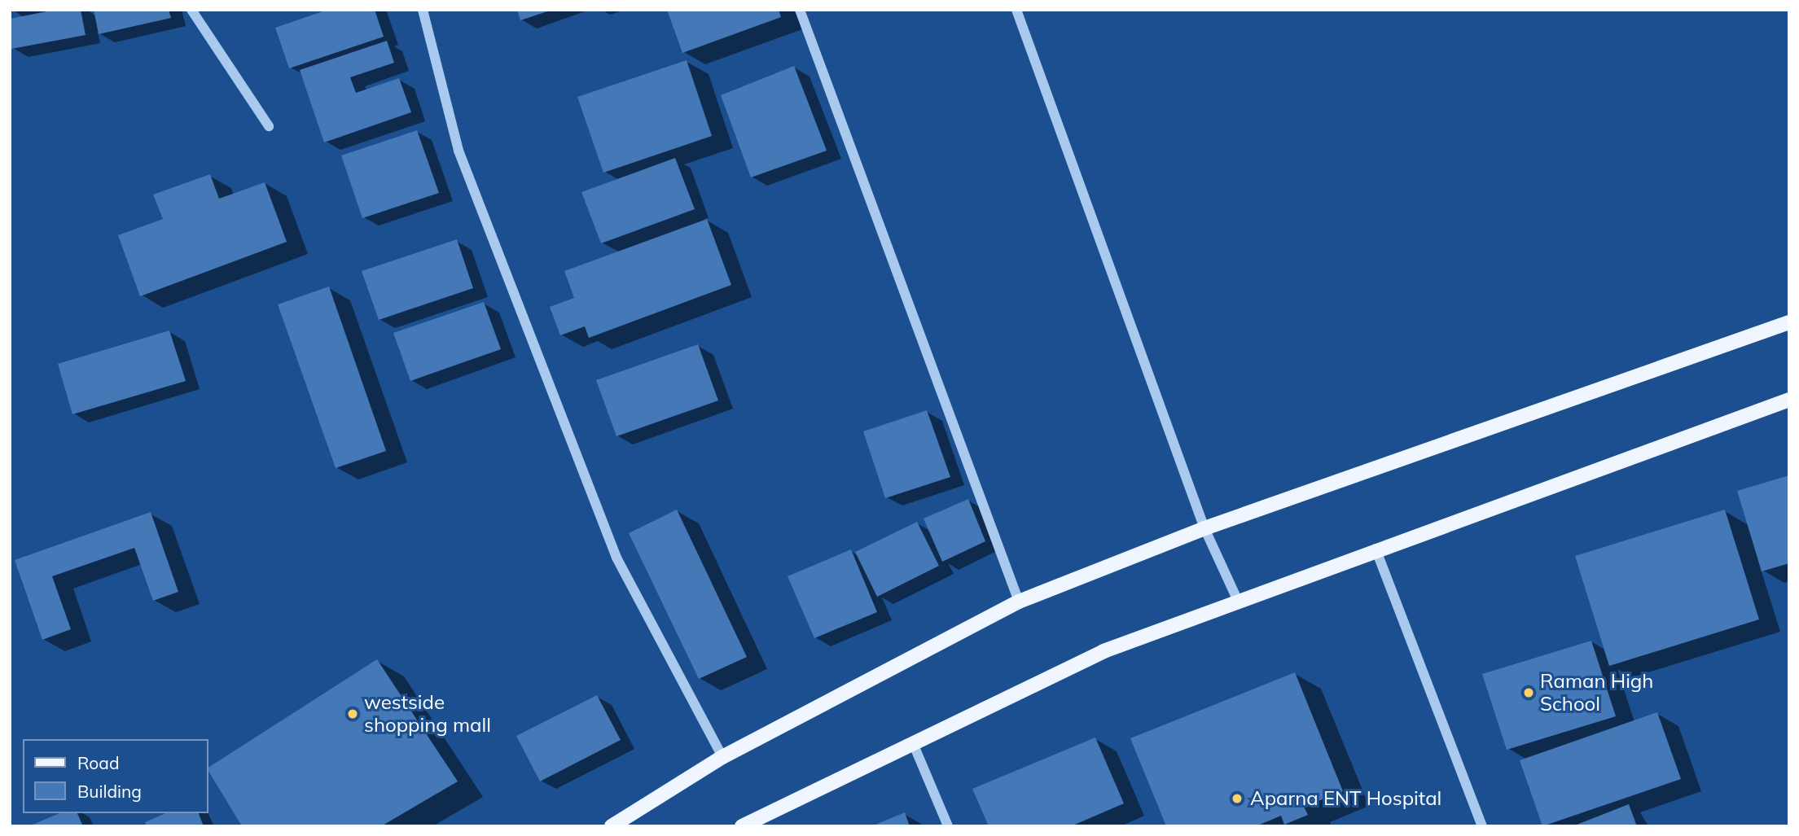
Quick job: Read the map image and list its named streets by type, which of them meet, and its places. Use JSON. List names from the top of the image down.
{
  "places": ["Raman High School", "westside shopping mall", "Aparna ENT Hospital"],
  "legend": ["Road", "Building"]
}
